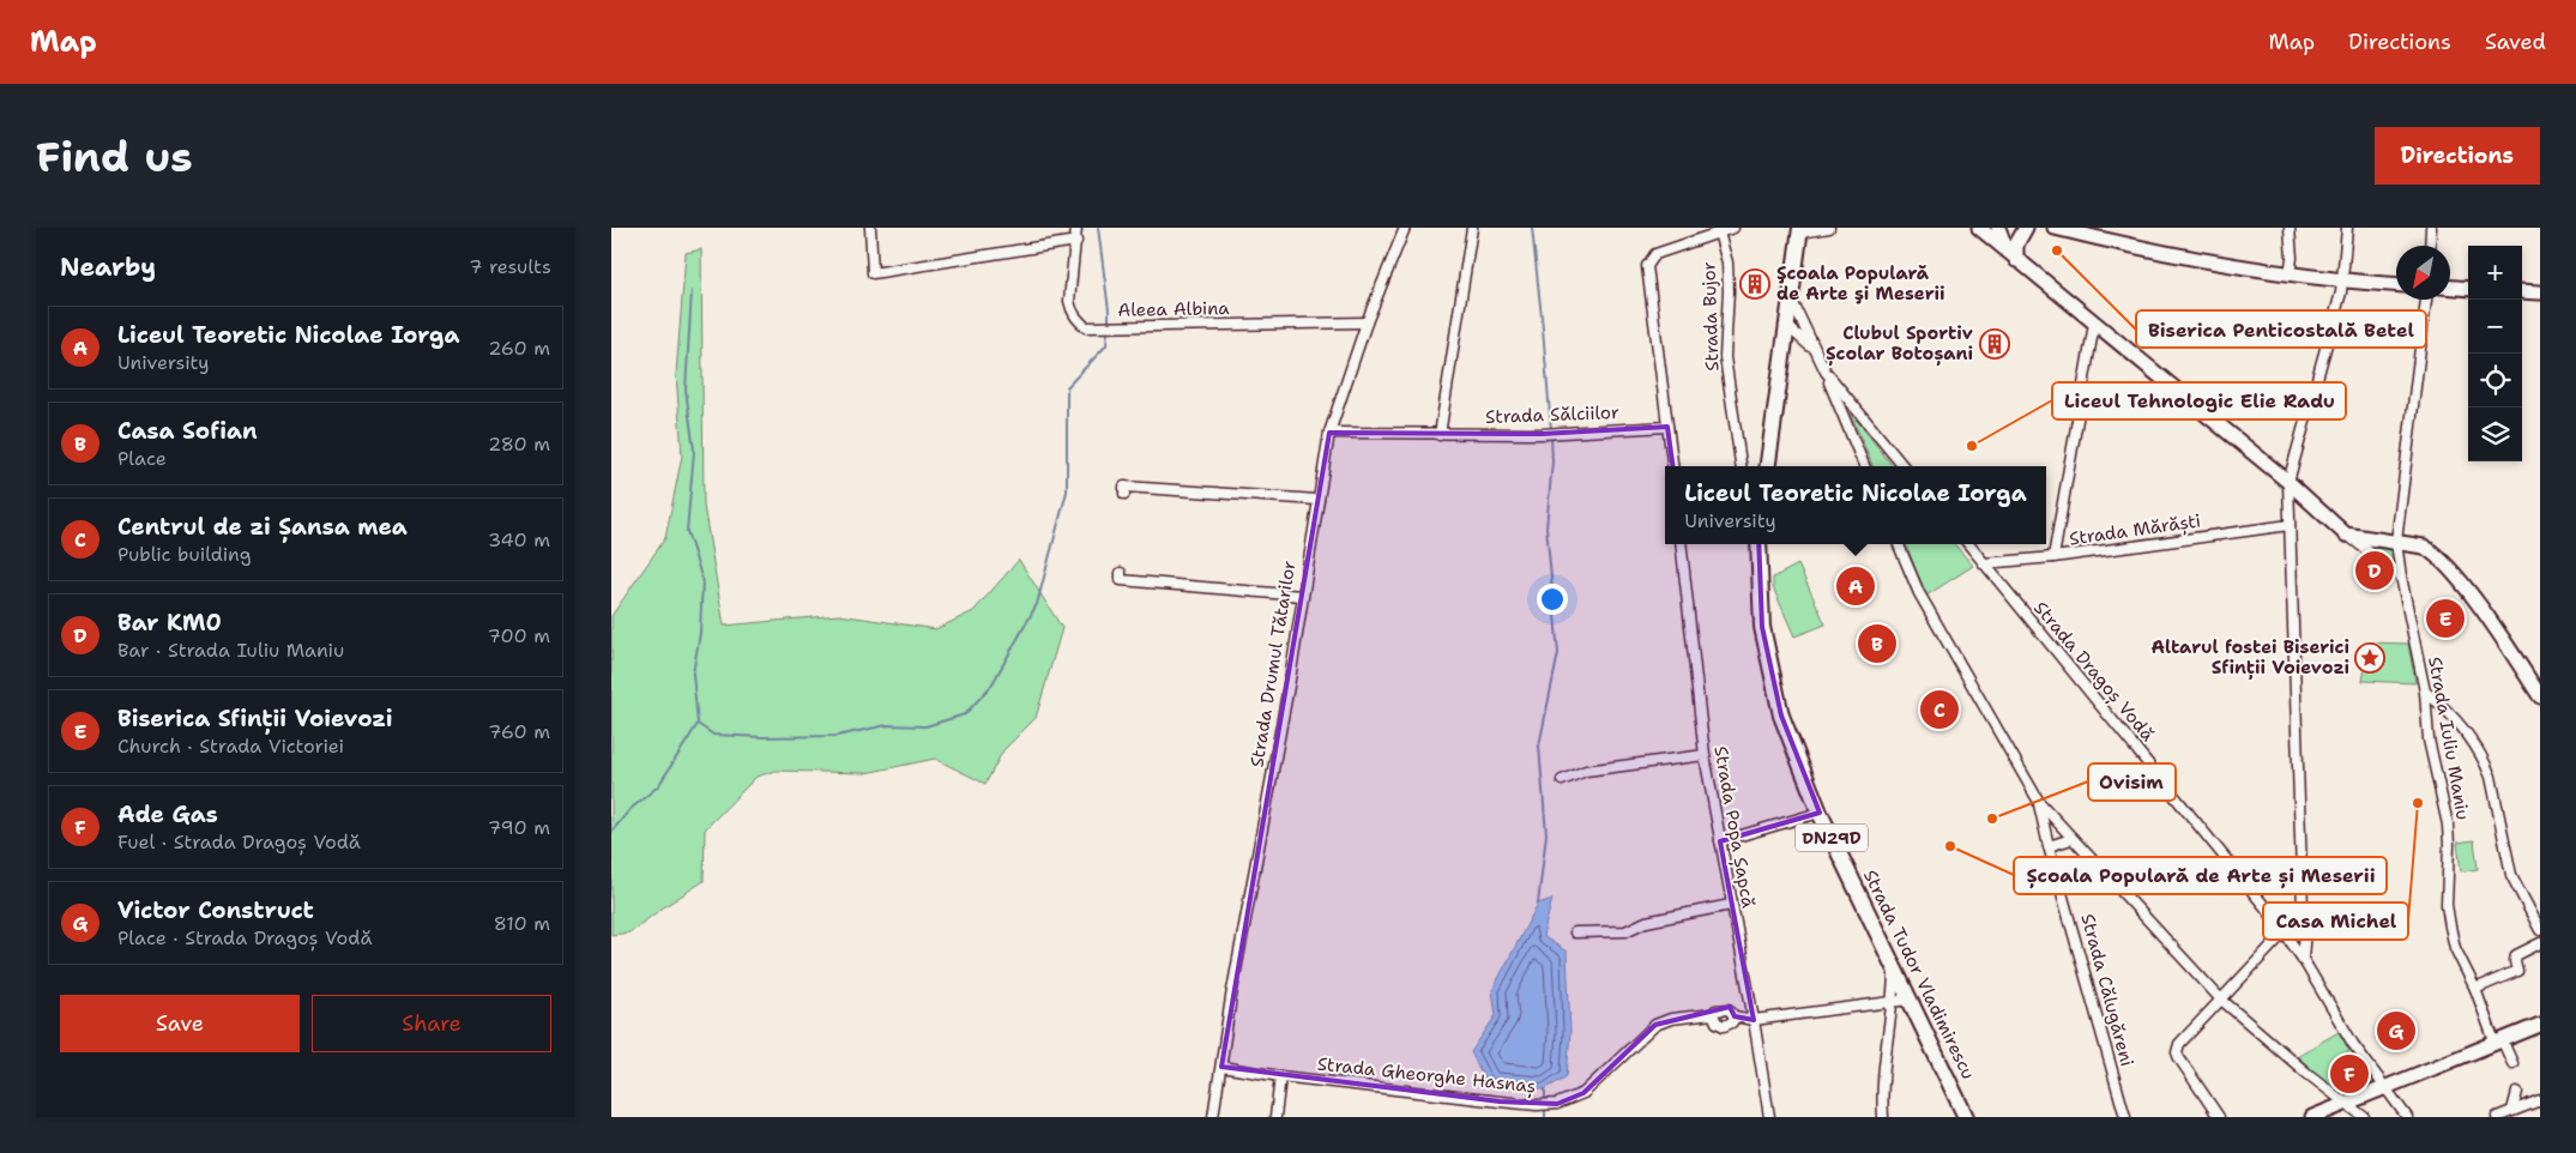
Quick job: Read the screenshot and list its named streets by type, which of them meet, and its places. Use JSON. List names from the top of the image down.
{
  "streets": {
    "main road": ["DN29D", "Strada Tudor Vladimirescu"],
    "street": [
      "Aleea Albina",
      "Strada Bujor",
      "Strada Sălciilor",
      "Strada Mărăști",
      "Strada Drumul Tătarilor",
      "Strada Dragoș Vodă",
      "Strada Iuliu Maniu",
      "Strada Popa Șapcă",
      "Strada Călugăreni",
      "Strada Gheorghe Hasnaș"
    ]
  },
  "crossings": [
    ["Aleea Albina", "Strada Drumul Tătarilor"],
    ["Strada Sălciilor", "Strada Drumul Tătarilor"],
    ["Strada Mărăști", "Strada Dragoș Vodă"],
    ["Strada Drumul Tătarilor", "Strada Gheorghe Hasnaș"],
    ["Strada Popa Șapcă", "Strada Gheorghe Hasnaș"],
    ["Strada Tudor Vladimirescu", "Strada Gheorghe Hasnaș"]
  ],
  "places": {
    "other": [
      "Biserica Penticostală Betel",
      "Liceul Tehnologic Elie Radu",
      "Casa Michel",
      "Ovisim",
      "Școala Populară de Arte și Meserii"
    ],
    "building": ["Şcoala Populară de Arte şi Meserii", "Clubul Sportiv Școlar Botoșani"],
    "place": ["Altarul fostei Biserici Sfinții Voievozi"]
  },
  "north": "bottom left",
  "page": {
    "header": "Map",
    "nav": ["Map", "Directions", "Saved"],
    "buttons": [
      "Directions",
      ["Save", "Share"]
    ],
    "title": "Find us",
    "heading": ["Nearby", "7 results"],
    "map_buttons": ["+", "−"],
    "list": [
      {
        "mark": "A",
        "name": "Liceul Teoretic Nicolae Iorga",
        "note": "University",
        "value": "260 m"
      },
      {
        "mark": "B",
        "name": "Casa Sofian",
        "note": "Place",
        "value": "280 m"
      },
      {
        "mark": "C",
        "name": "Centrul de zi Șansa mea",
        "note": "Public building",
        "value": "340 m"
      },
      {
        "mark": "D",
        "name": "Bar KM0",
        "note": "Bar · Strada Iuliu Maniu",
        "value": "700 m"
      },
      {
        "mark": "E",
        "name": "Biserica Sfinții Voievozi",
        "note": "Church · Strada Victoriei",
        "value": "760 m"
      },
      {
        "mark": "F",
        "name": "Ade Gas",
        "note": "Fuel · Strada Dragoș Vodă",
        "value": "790 m"
      },
      {
        "mark": "G",
        "name": "Victor Construct",
        "note": "Place · Strada Dragoș Vodă",
        "value": "810 m"
      }
    ],
    "popup": ["Liceul Teoretic Nicolae Iorga", "University"],
    "pins": [
      "D",
      "A",
      "E",
      "B",
      "C",
      "G",
      "F"
    ]
  }
}
